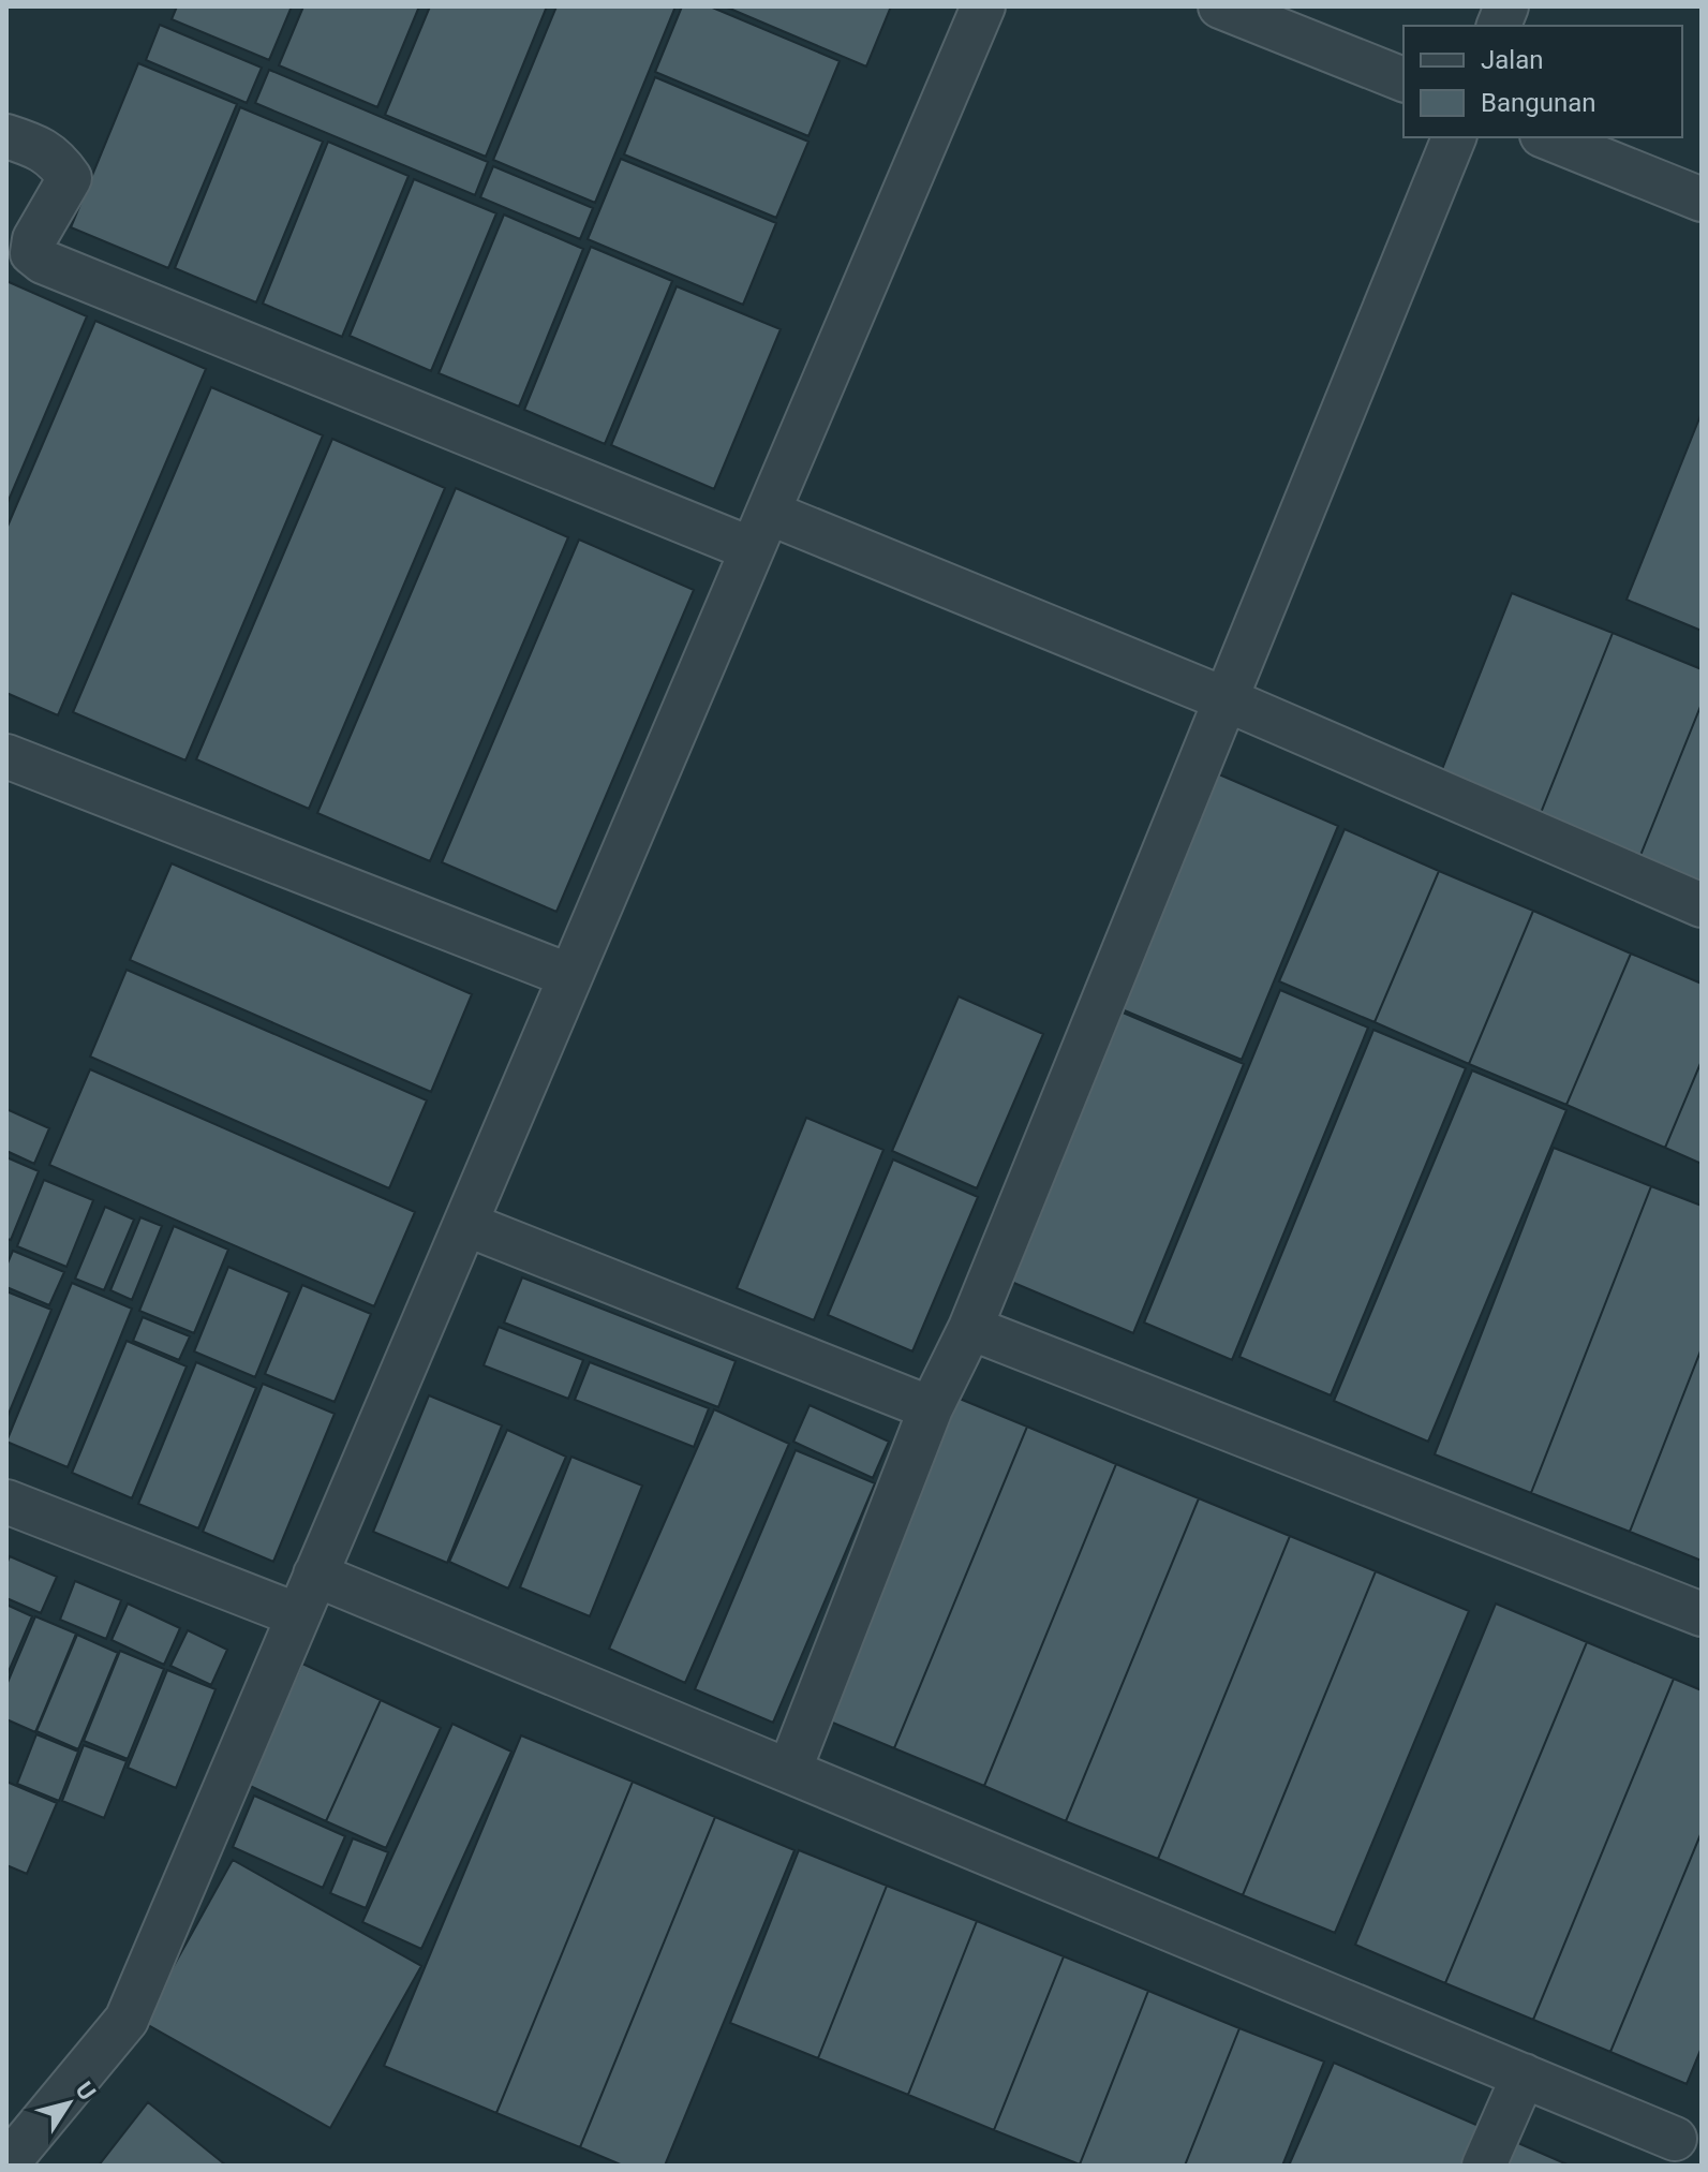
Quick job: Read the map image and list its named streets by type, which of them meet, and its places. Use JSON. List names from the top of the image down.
{
  "legend": ["Jalan", "Bangunan"],
  "north": "top right"
}
